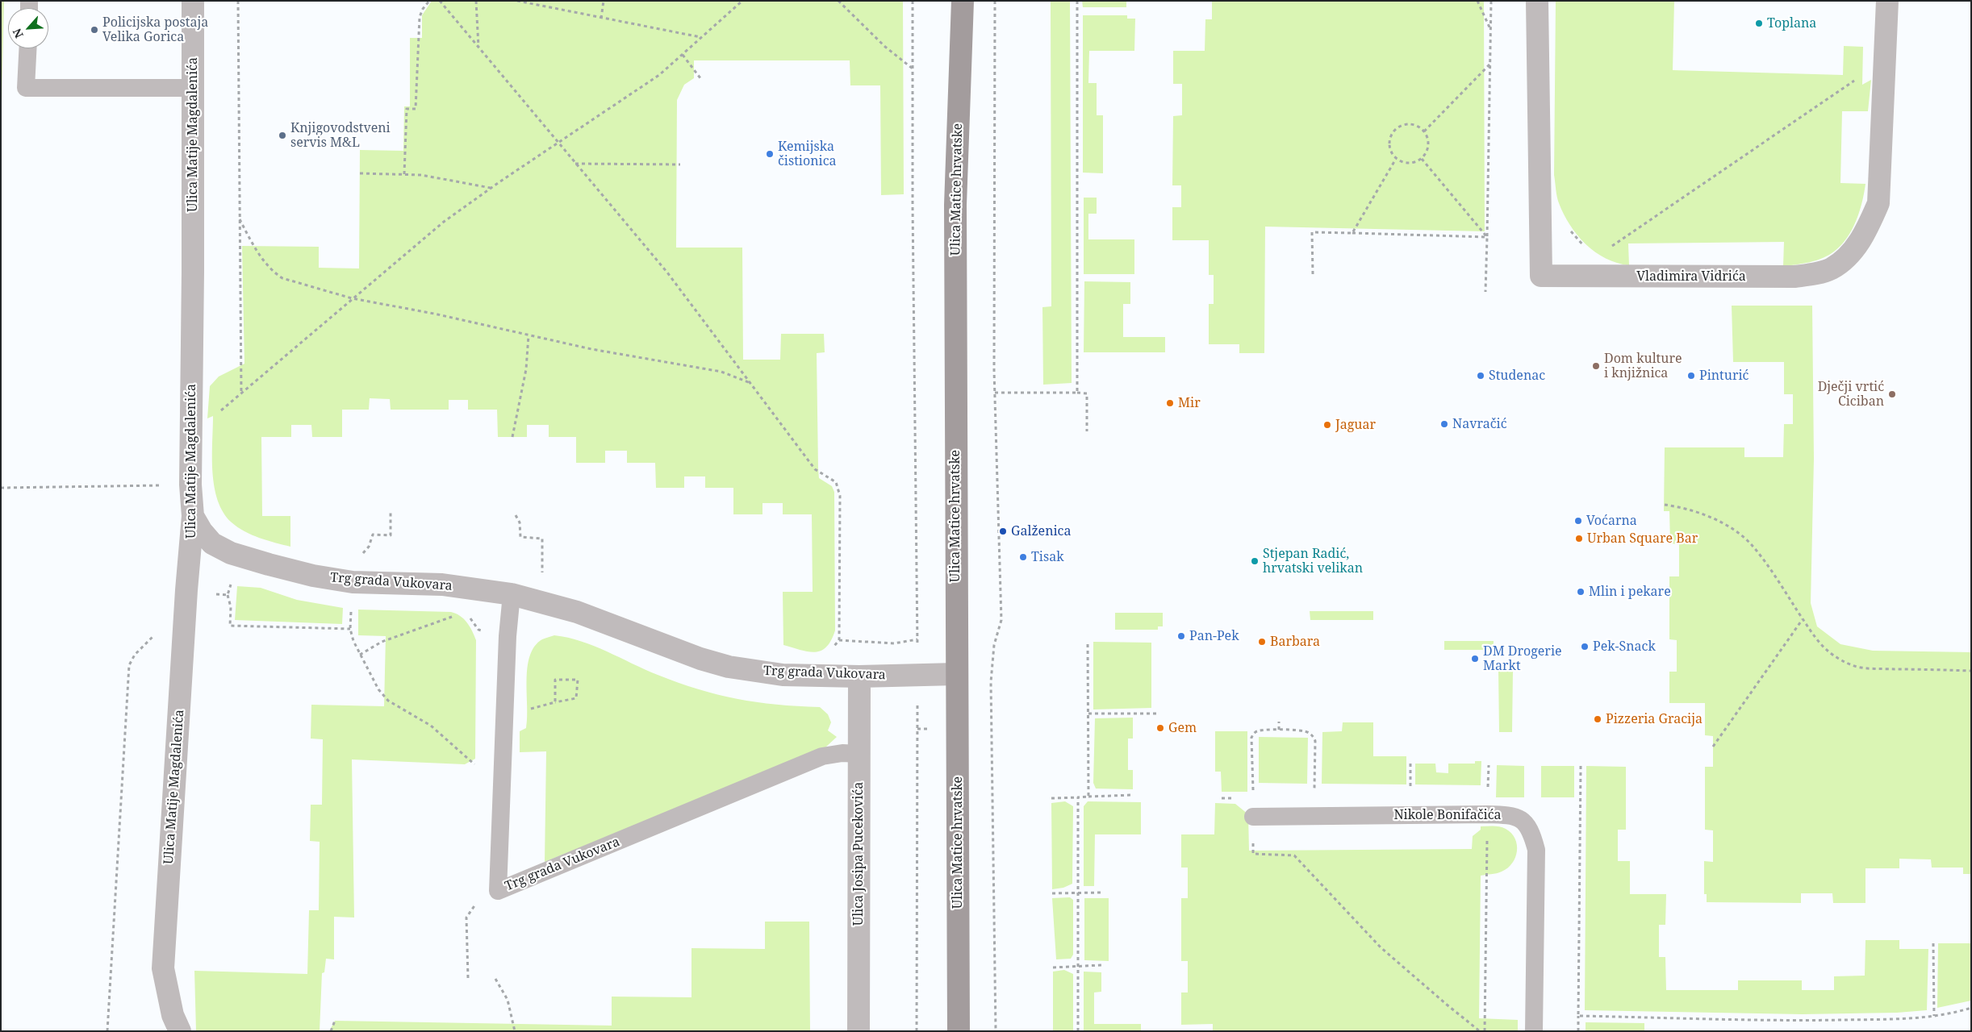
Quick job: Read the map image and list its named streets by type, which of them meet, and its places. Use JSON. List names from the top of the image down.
{
  "streets": {
    "main road": ["Ulica Matice hrvatske"],
    "street": [
      "Ulica Matije Magdalenića",
      "Vladimira Vidrića",
      "Trg grada Vukovara",
      "Ulica Josipa Pucekovića"
    ],
    "lane": ["Nikole Bonifačića"]
  },
  "crossings": [
    ["Ulica Matije Magdalenića", "Trg grada Vukovara"],
    ["Ulica Matice hrvatske", "Trg grada Vukovara"],
    ["Trg grada Vukovara", "Ulica Josipa Pucekovića"]
  ],
  "places": [
    "Toplana",
    "Policijska postaja Velika Gorica",
    "Knjigovodstveni servis M&L",
    "Kemijska čistionica",
    "Dom kulture i knjižnica",
    "Studenac",
    "Pinturić",
    "Dječji vrtić Ciciban",
    "Mir",
    "Navračić",
    "Jaguar",
    "Voćarna",
    "Galženica",
    "Urban Square Bar",
    "Tisak",
    "Stjepan Radić, hrvatski velikan",
    "Mlin i pekare",
    "Pan-Pek",
    "Barbara",
    "Pek-Snack",
    "DM Drogerie Markt",
    "Pizzeria Gracija",
    "Gem"
  ],
  "north": "bottom left"
}
